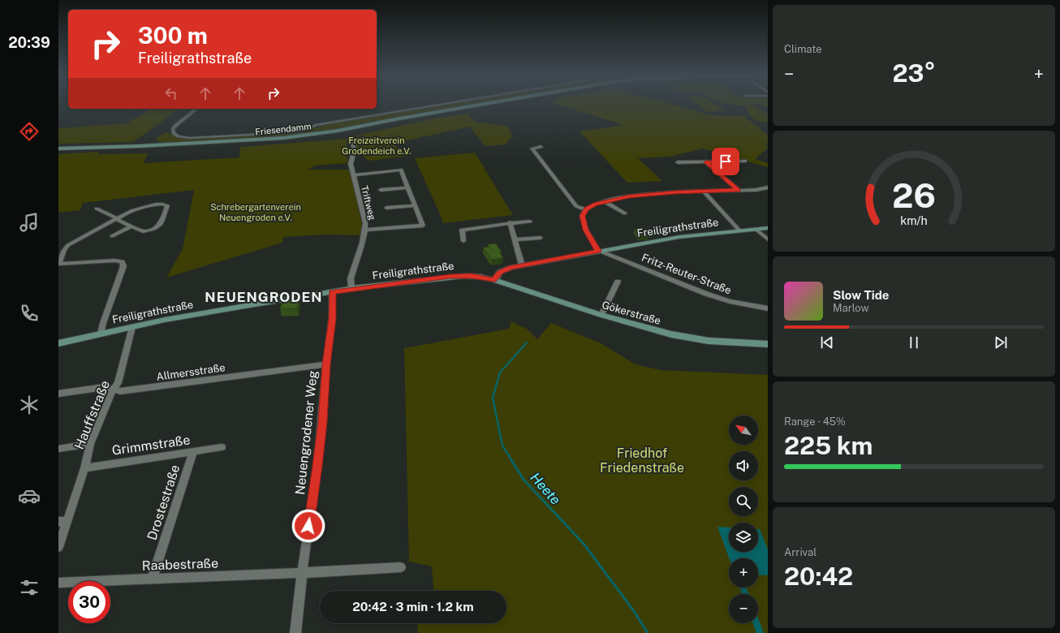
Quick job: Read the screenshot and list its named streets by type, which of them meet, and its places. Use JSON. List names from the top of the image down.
{
  "streets": {
    "main road": ["Friesendamm", "Freiligrathstraße", "Gökerstraße"],
    "street": [
      "Triftweg",
      "Fritz-Reuter-Straße",
      "Allmersstraße",
      "Hauffstraße",
      "Neuengrodener Weg",
      "Grimmstraße",
      "Drostestraße",
      "Raabestraße"
    ]
  },
  "crossings": [
    ["Triftweg", "Freiligrathstraße"],
    ["Freiligrathstraße", "Fritz-Reuter-Straße"],
    ["Freiligrathstraße", "Gökerstraße"],
    ["Freiligrathstraße", "Hauffstraße"],
    ["Freiligrathstraße", "Neuengrodener Weg"],
    ["Allmersstraße", "Hauffstraße"],
    ["Allmersstraße", "Neuengrodener Weg"],
    ["Hauffstraße", "Grimmstraße"],
    ["Neuengrodener Weg", "Raabestraße"],
    ["Grimmstraße", "Drostestraße"],
    ["Drostestraße", "Raabestraße"]
  ],
  "districts": ["NEUENGRODEN"],
  "water": ["Heete"],
  "parks": ["Freizeitverein Grodendeich e.V.", "Schrebergartenverein Neuengroden e.V.", "Friedhof Friedenstraße"],
  "north": "top left",
  "page": {
    "tabs": "20:39",
    "tile": [
      "Climate",
      ["Range · 45%", "225 km"],
      ["Arrival", "20:42"]
    ],
    "turn": ["300 m", "Freiligrathstraße"],
    "heat": ["−", "23°", "+"],
    "song": ["Slow Tide", "Marlow"],
    "map_buttons": ["+", "−"],
    "limit": "30",
    "trip": "20:42 · 3 min · 1.2 km",
    "gauge": ["26", "km/h"]
  }
}
